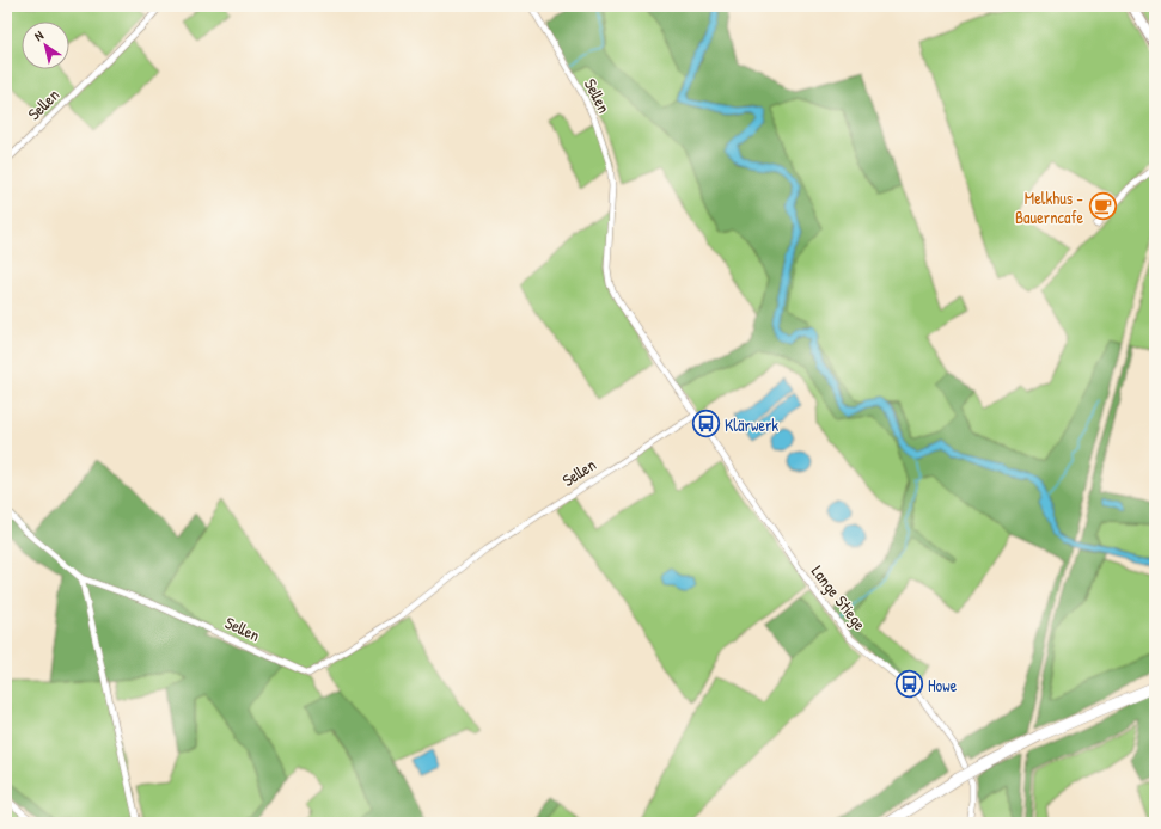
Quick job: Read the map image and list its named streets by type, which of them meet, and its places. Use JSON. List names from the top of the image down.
{
  "streets": {
    "street": ["Sellen", "Lange Stiege"]
  },
  "crossings": [
    ["Sellen", "Lange Stiege"]
  ],
  "places": {
    "cafe": ["Melkhus - Bauerncafe"],
    "bus stop": ["Klärwerk", "Howe"]
  },
  "north": "top left"
}
